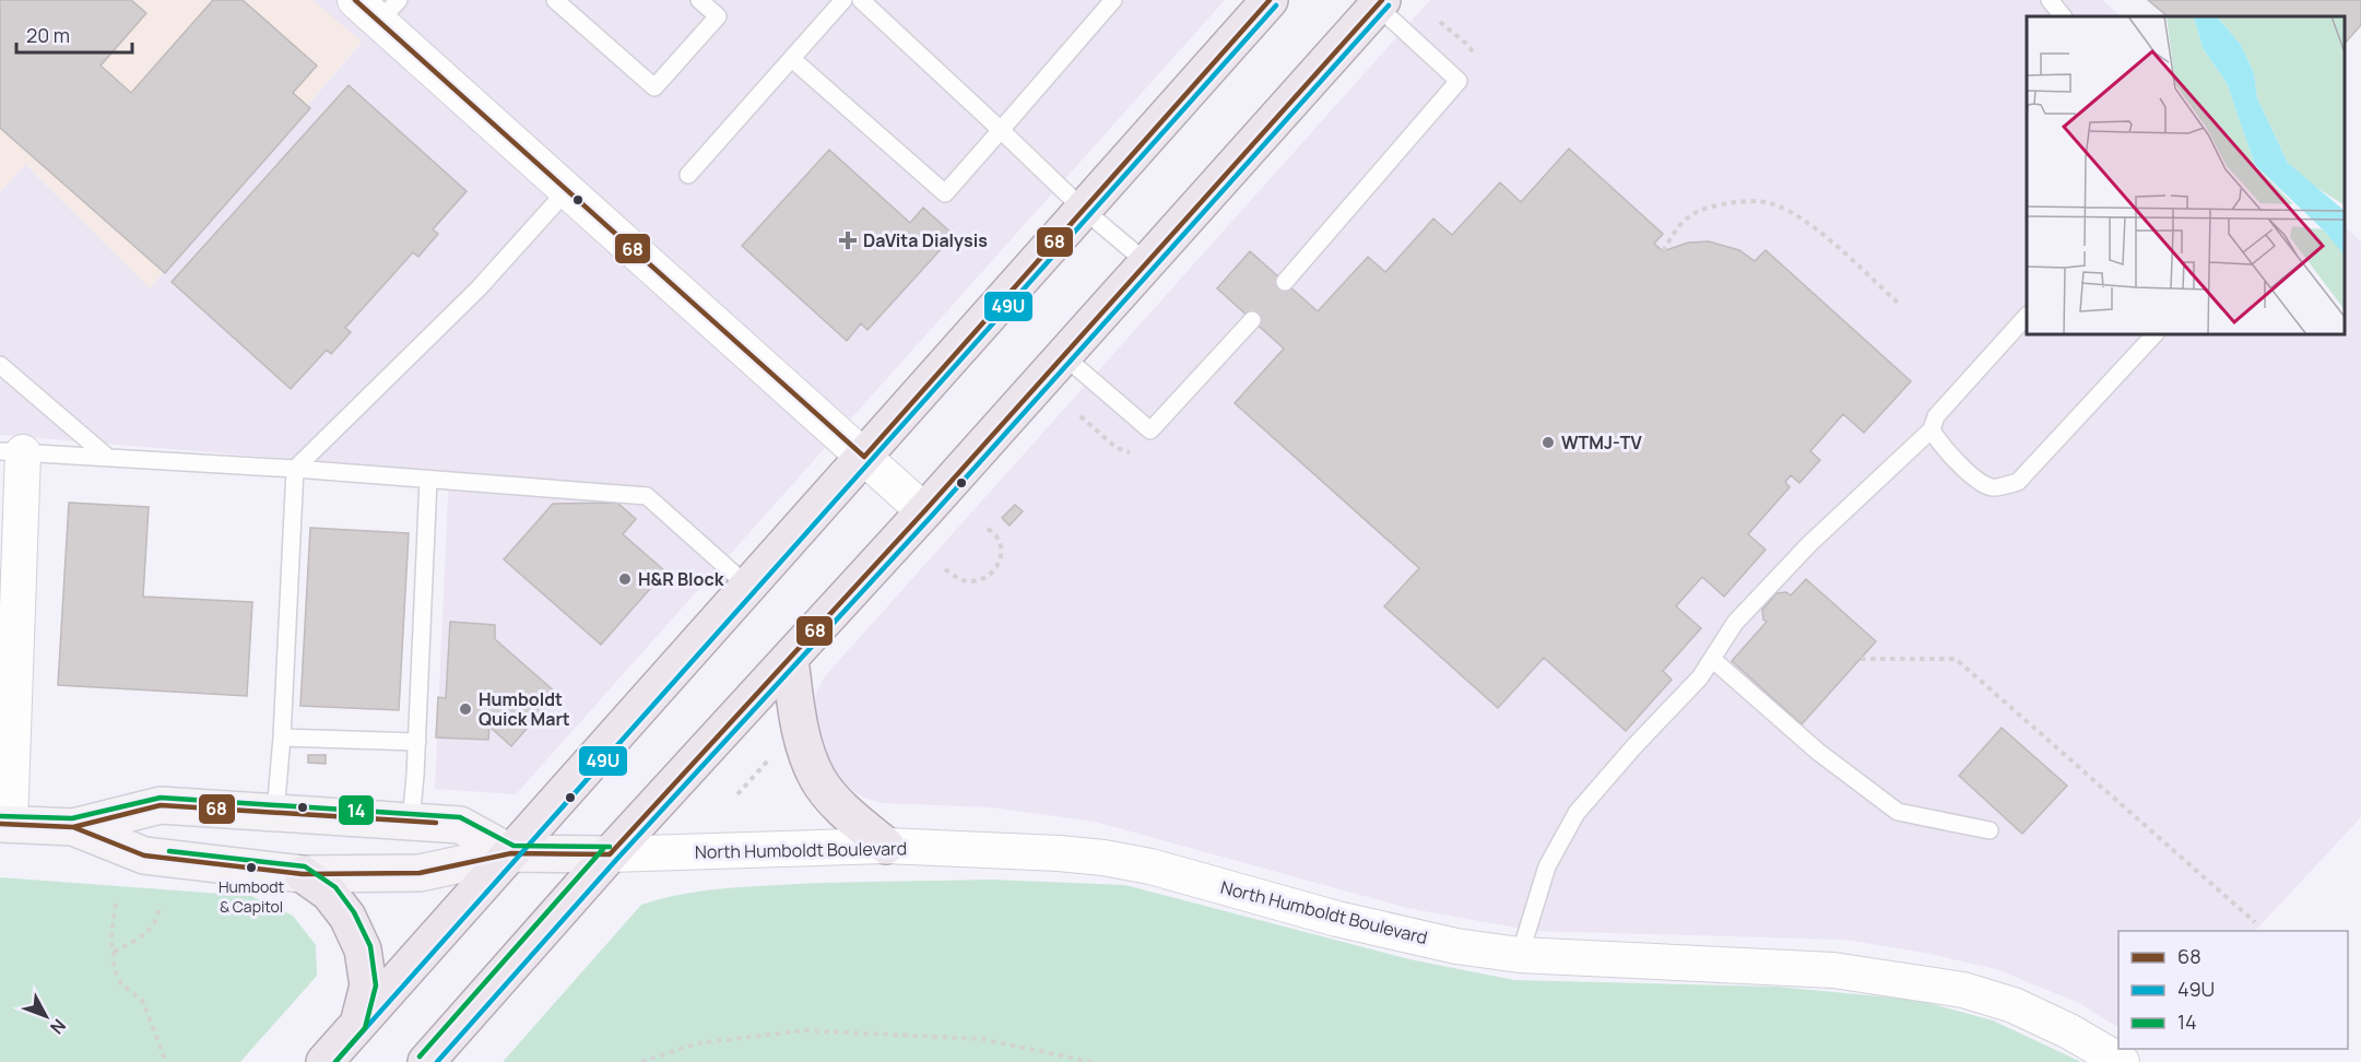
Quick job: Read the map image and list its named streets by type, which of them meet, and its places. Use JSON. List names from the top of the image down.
{
  "streets": {
    "main road": ["North Humboldt Boulevard"]
  },
  "places": {
    "health": ["DaVita Dialysis"],
    "other": [
      "WTMJ-TV",
      "H&R Block",
      "Humboldt Quick Mart",
      "Humbodt & Capitol"
    ]
  },
  "lines": ["transit line 68", "transit line 49U", "transit line 14"],
  "legend": ["68", "49U", "14"],
  "scale_bar": "20 m",
  "north": "bottom right"
}
